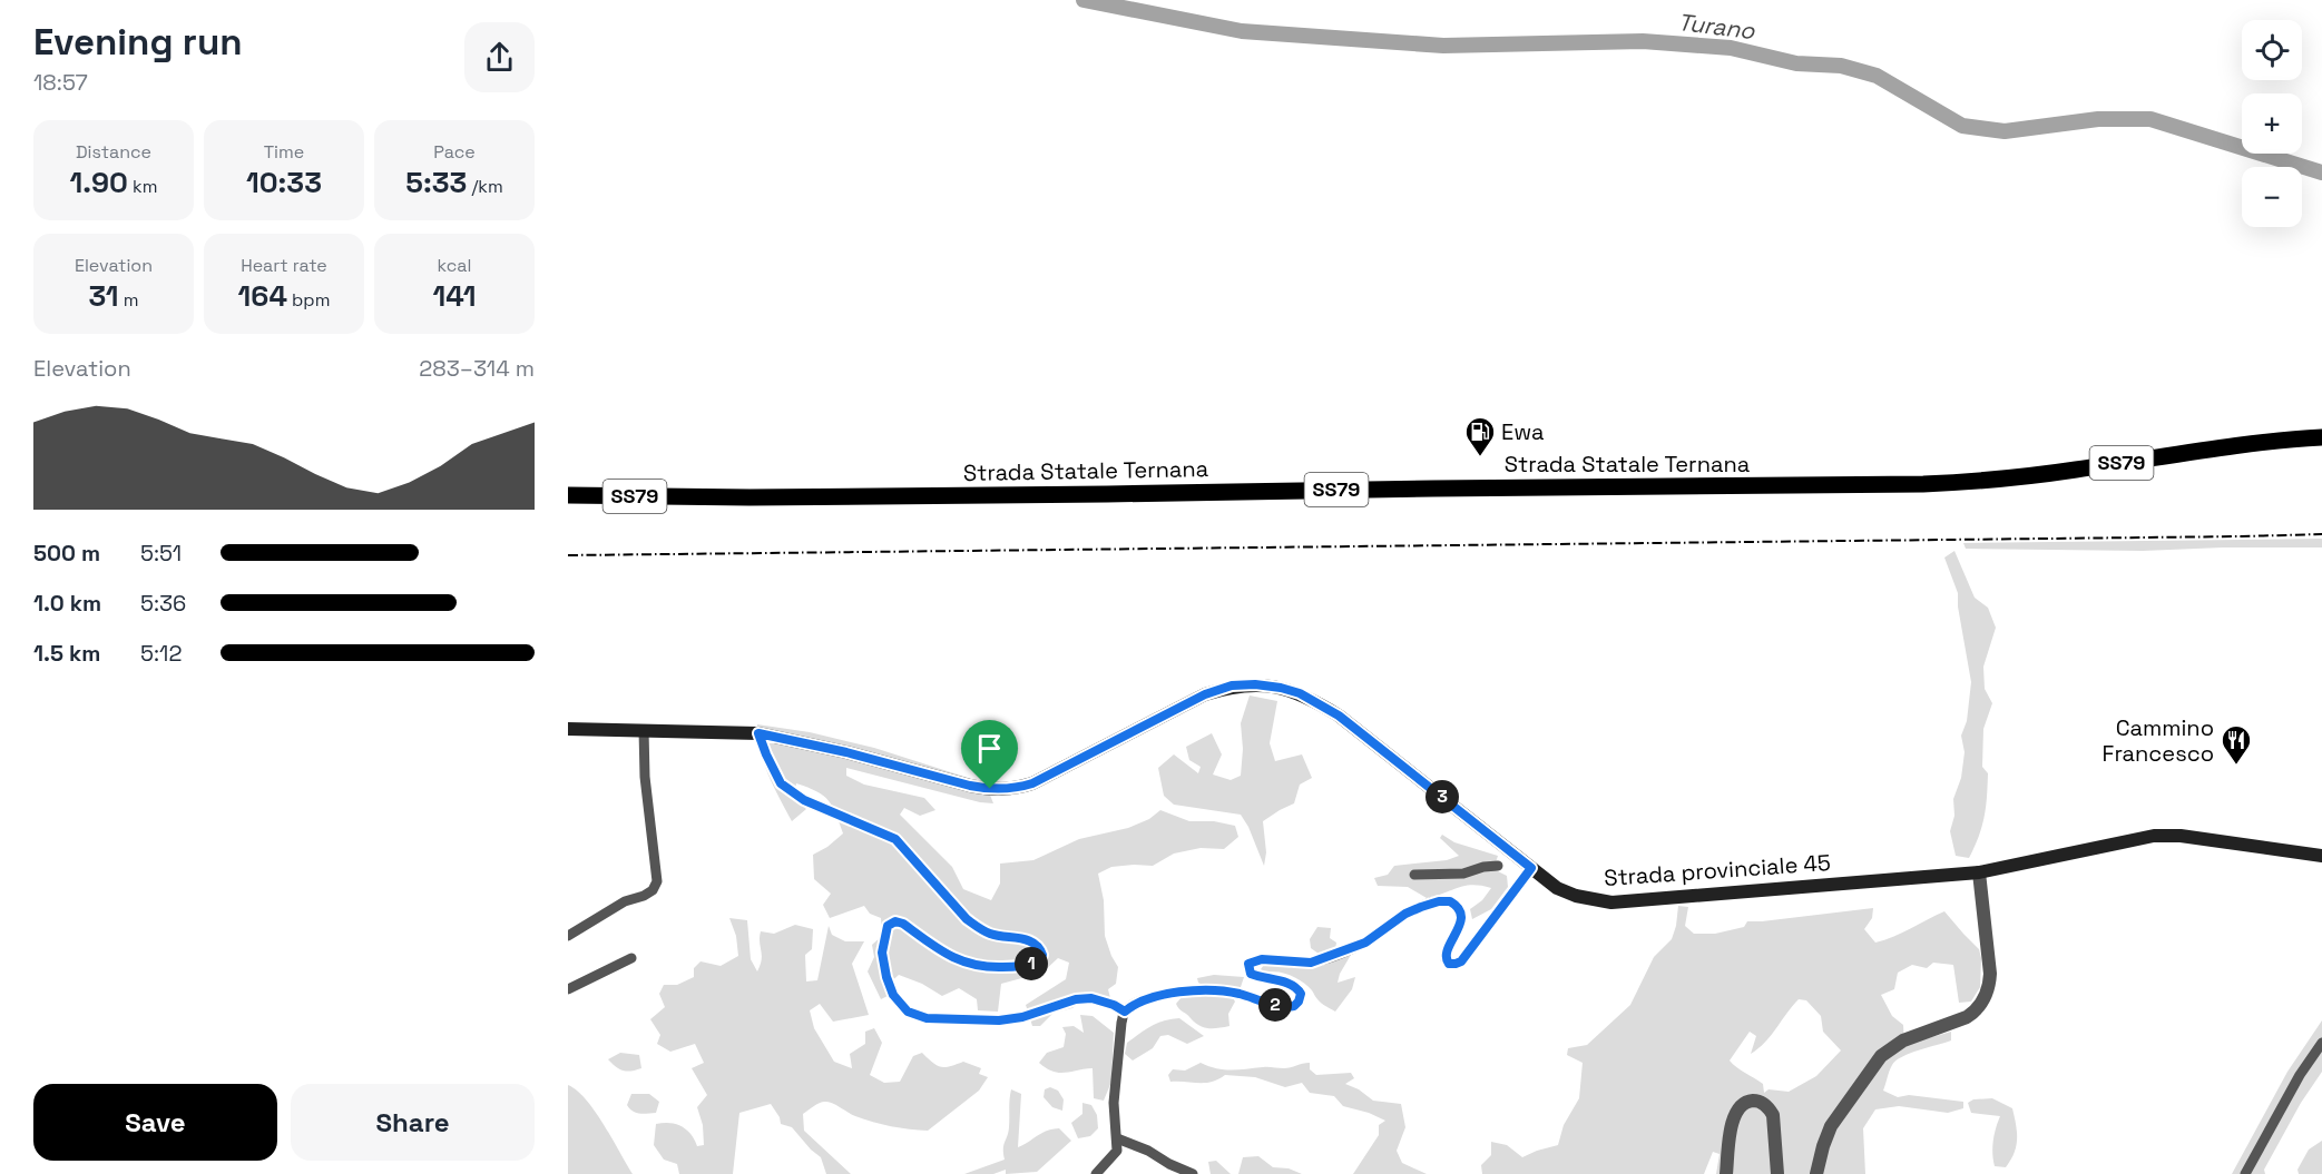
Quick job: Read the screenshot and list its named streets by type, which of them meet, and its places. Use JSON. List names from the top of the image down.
{
  "streets": {
    "highway": ["SS79", "Strada Statale Ternana"],
    "main road": ["Strada provinciale 45"]
  },
  "water": ["Turano"],
  "places": {
    "fuel station": ["Ewa"],
    "restaurant": ["Cammino Francesco"]
  },
  "page": {
    "heading": ["Evening run", "18:57"],
    "map_buttons": ["+", "−"],
    "stats": [
      ["Distance", "1.90 km"],
      ["Time", "10:33"],
      ["Pace", "5:33 /km"],
      ["Elevation", "31 m"],
      ["Heart rate", "164 bpm"],
      ["kcal", "141"]
    ],
    "chart": ["Elevation", "283–314 m"],
    "list": [
      {
        "name": "500 m",
        "note": "5:51"
      },
      {
        "name": "1.0 km",
        "note": "5:36"
      },
      {
        "name": "1.5 km",
        "note": "5:12"
      }
    ],
    "pins": ["3", "1", "2"],
    "buttons": ["Save", "Share"]
  }
}
